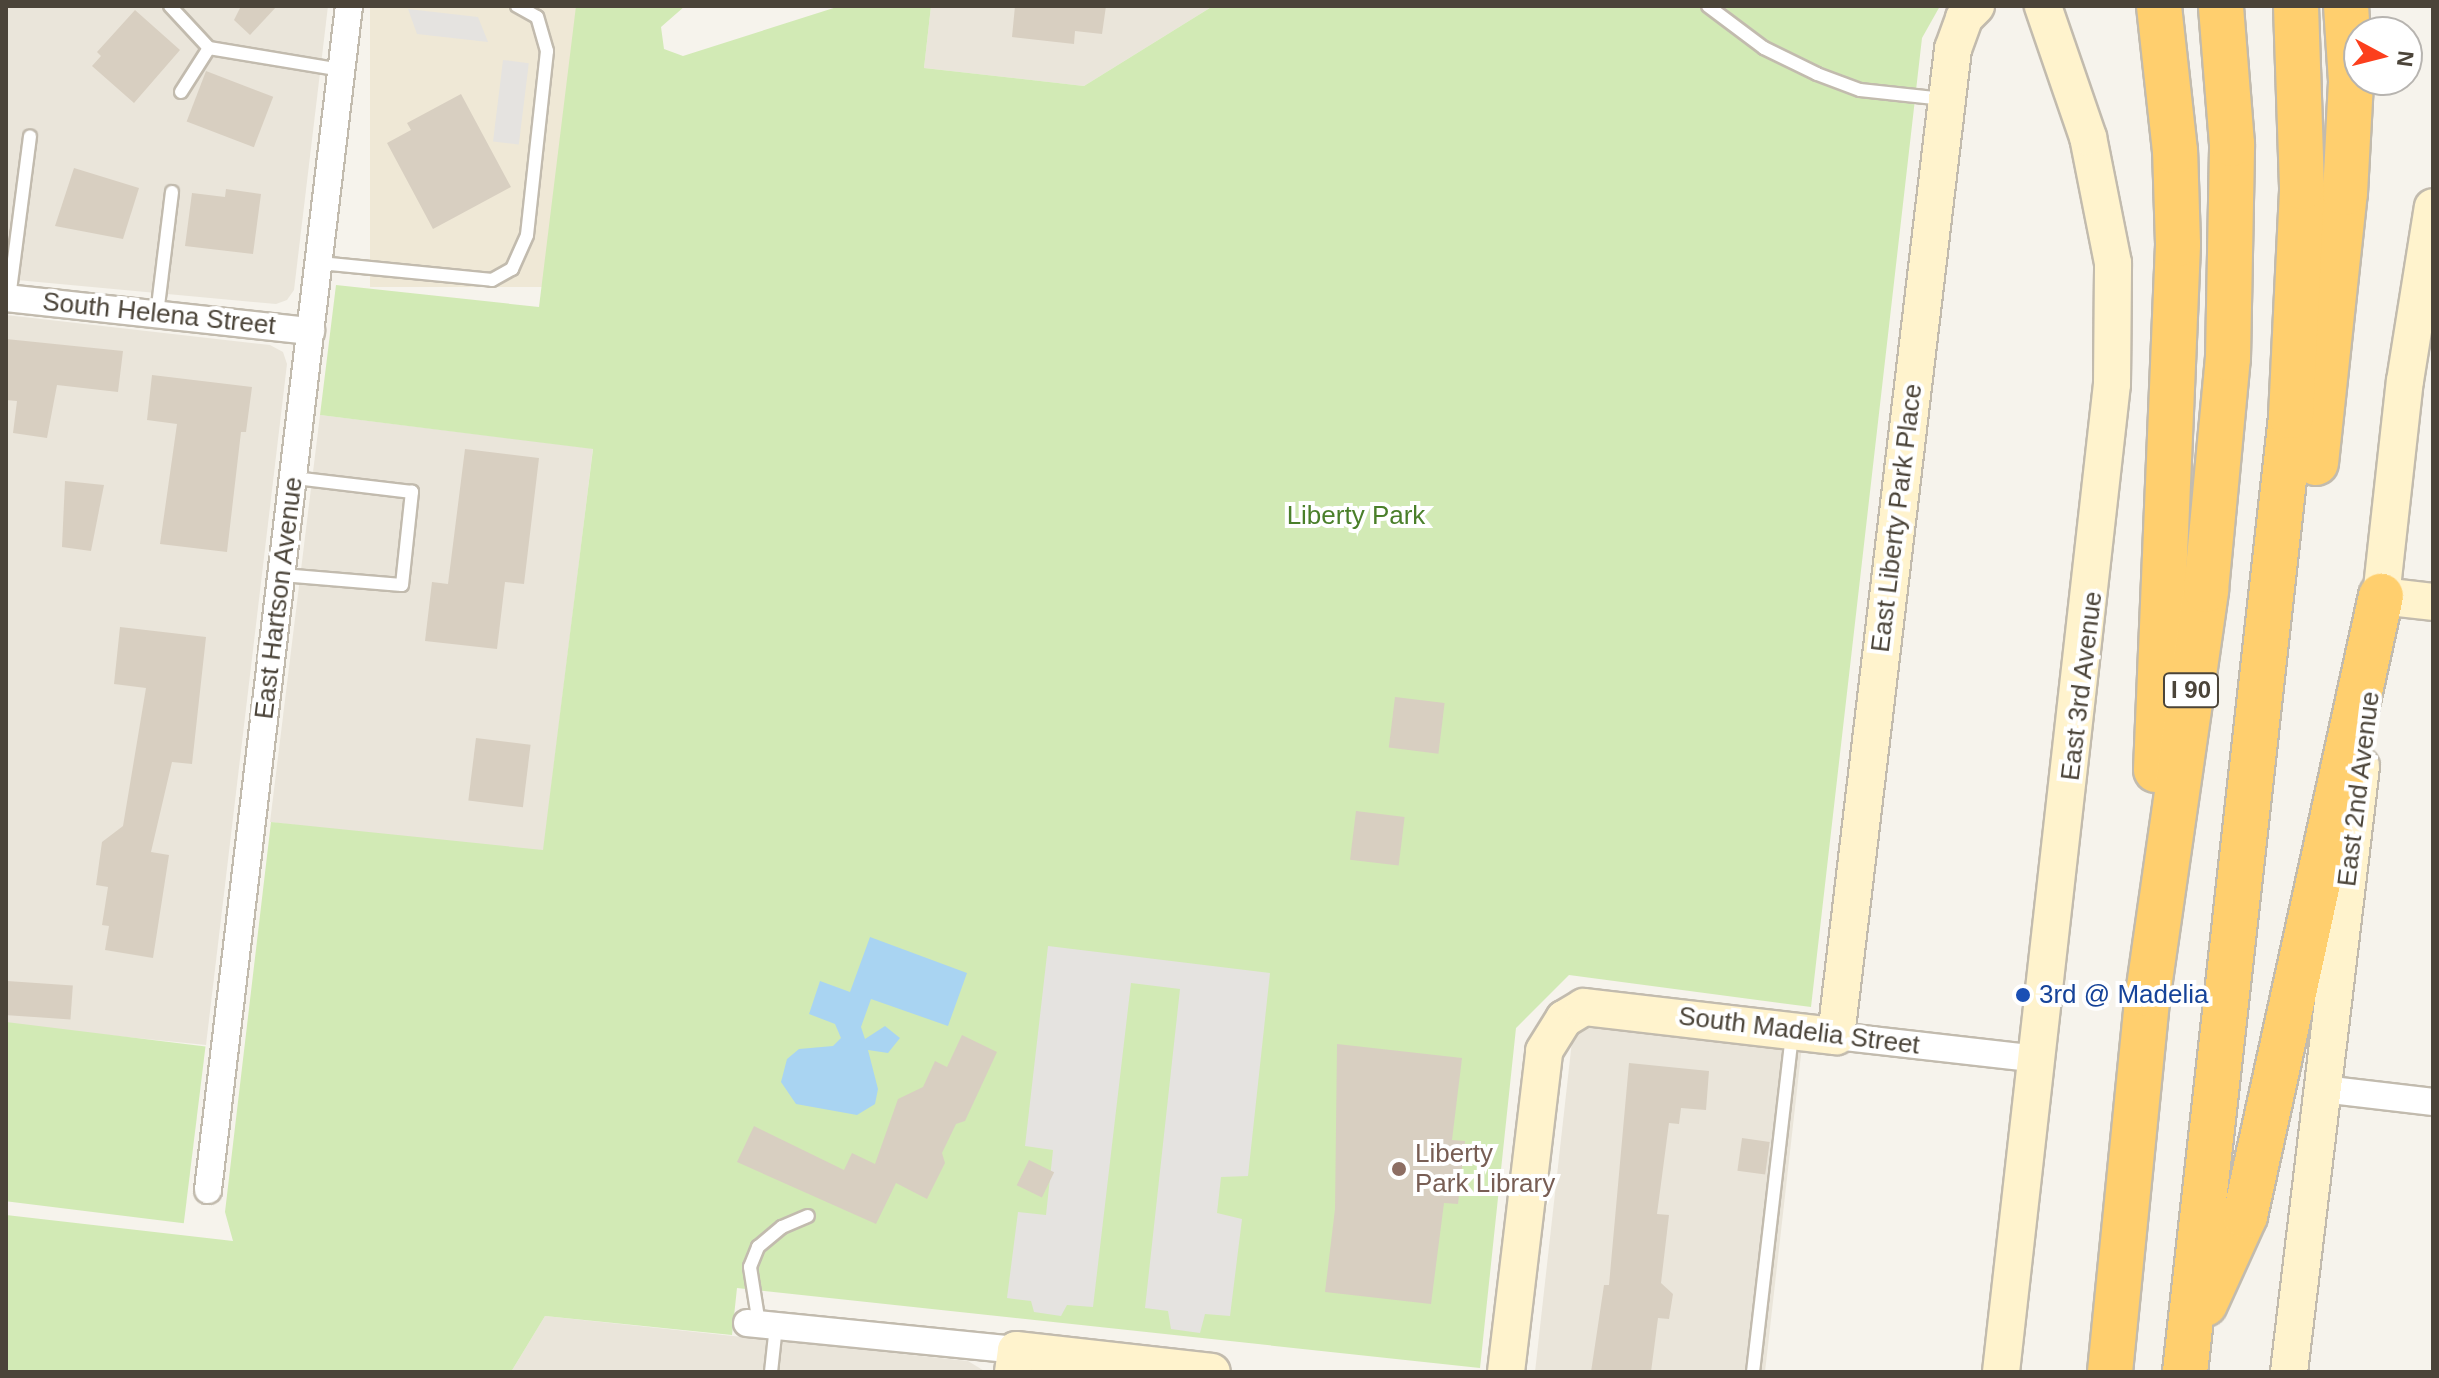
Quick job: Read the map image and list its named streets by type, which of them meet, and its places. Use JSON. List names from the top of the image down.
{
  "streets": {
    "highway": ["I 90"],
    "street": [
      "South Helena Street",
      "East Liberty Park Place",
      "East Hartson Avenue",
      "East 3rd Avenue",
      "East 2nd Avenue",
      "South Madelia Street"
    ]
  },
  "crossings": [
    ["South Helena Street", "East Hartson Avenue"],
    ["East Liberty Park Place", "South Madelia Street"],
    ["East 3rd Avenue", "South Madelia Street"]
  ],
  "parks": ["Liberty Park"],
  "places": ["3rd @ Madelia", "Liberty Park Library"],
  "north": "right"
}
